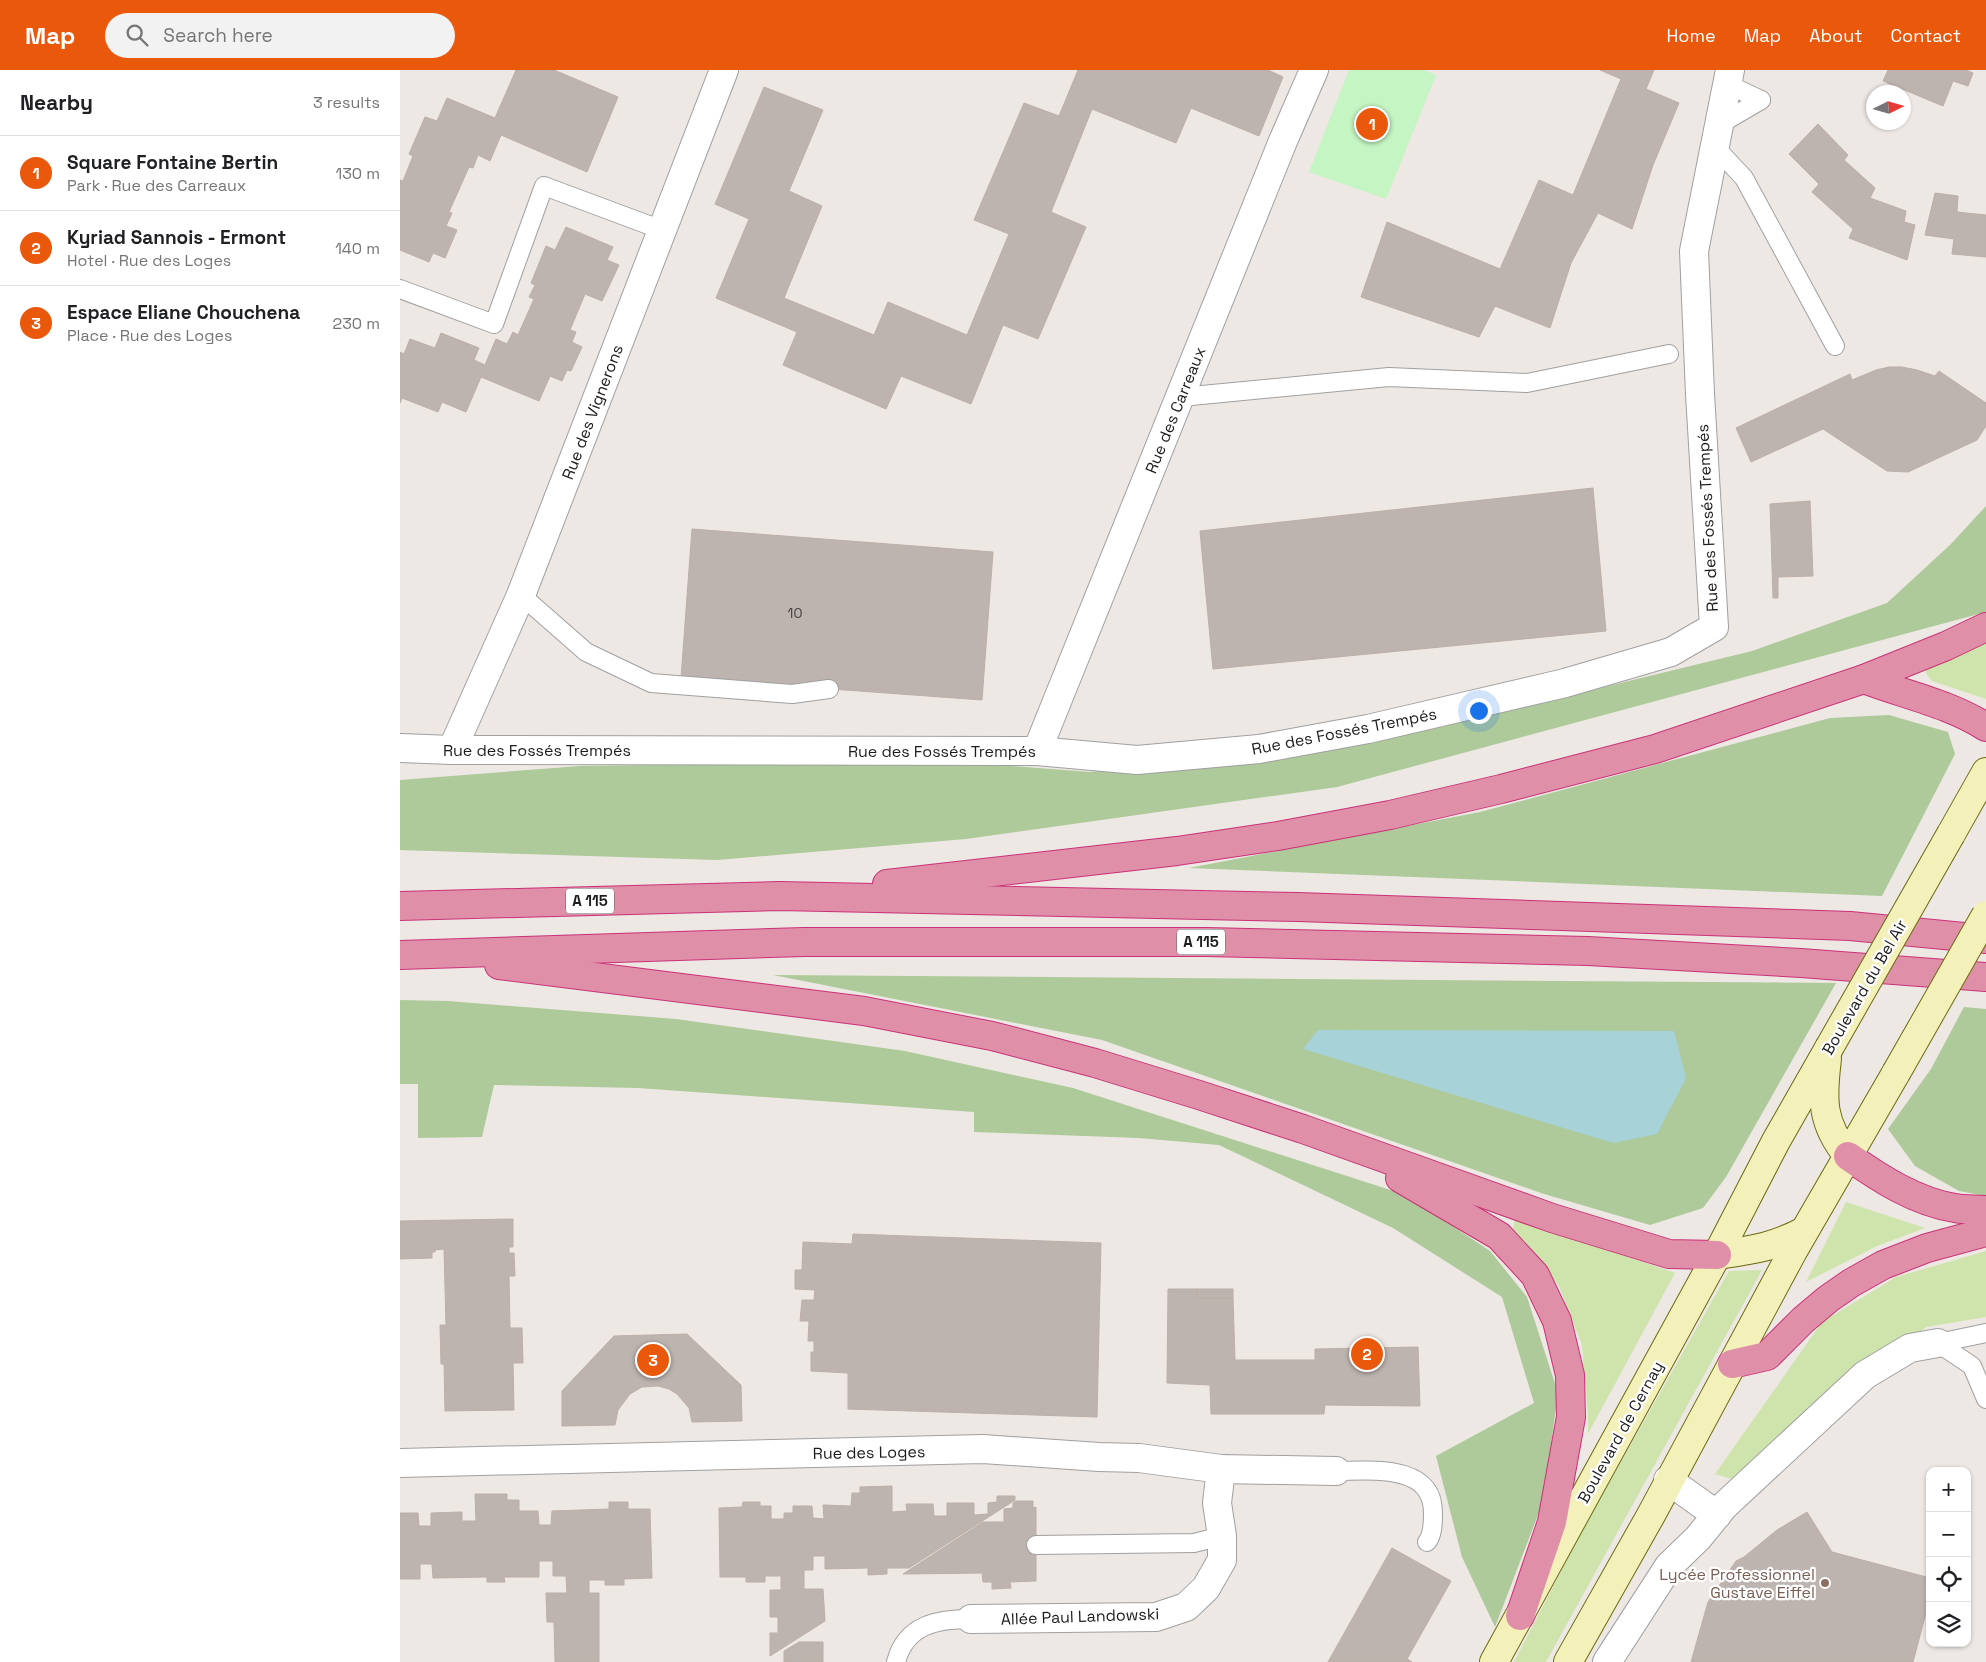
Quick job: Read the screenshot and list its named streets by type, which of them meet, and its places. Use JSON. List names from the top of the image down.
{
  "streets": {
    "highway": ["A 115"],
    "main road": ["Boulevard du Bel Air", "Boulevard de Cernay"],
    "street": [
      "Rue des Carreaux",
      "Rue des Vignerons",
      "Rue des Fossés Trempés",
      "Rue des Loges",
      "Allée Paul Landowski"
    ]
  },
  "crossings": [
    ["Rue des Carreaux", "Rue des Fossés Trempés"],
    ["Rue des Vignerons", "Rue des Fossés Trempés"],
    ["Boulevard du Bel Air", "Boulevard de Cernay"],
    ["Rue des Loges", "Allée Paul Landowski"]
  ],
  "places": ["Lycée Professionnel Gustave Eiffel"],
  "house_numbers": ["10"],
  "north": "right",
  "page": {
    "header": "Map",
    "search": "Search here",
    "nav": [
      "Home",
      "Map",
      "About",
      "Contact"
    ],
    "heading": ["Nearby", "3 results"],
    "pins": ["1", "2", "3"],
    "list": [
      {
        "mark": "1",
        "name": "Square Fontaine Bertin",
        "note": "Park · Rue des Carreaux",
        "value": "130 m"
      },
      {
        "mark": "2",
        "name": "Kyriad Sannois - Ermont",
        "note": "Hotel · Rue des Loges",
        "value": "140 m"
      },
      {
        "mark": "3",
        "name": "Espace Eliane Chouchena",
        "note": "Place · Rue des Loges",
        "value": "230 m"
      }
    ],
    "map_buttons": ["+", "−"]
  }
}
